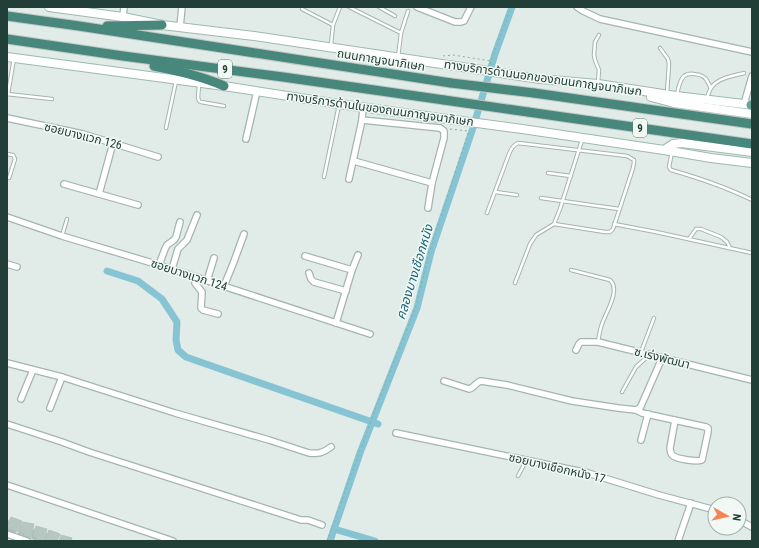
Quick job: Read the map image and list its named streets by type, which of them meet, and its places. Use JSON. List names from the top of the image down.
{
  "streets": {
    "highway": ["ถนนกาญจนาภิเษก", "9"],
    "main road": ["ทางบริการด้านนอกของถนนกาญจนาภิเษก", "ทางบริการด้านในของถนนกาญจนาภิเษก"],
    "street": [
      "ซอยบางแวก 126",
      "ซอยบางแวก 124",
      "ซ.เร่งพัฒนา",
      "ซอยบางเชือกหนัง 17"
    ]
  },
  "water": ["คลองบางเชือกหนัง"],
  "north": "right"
}
